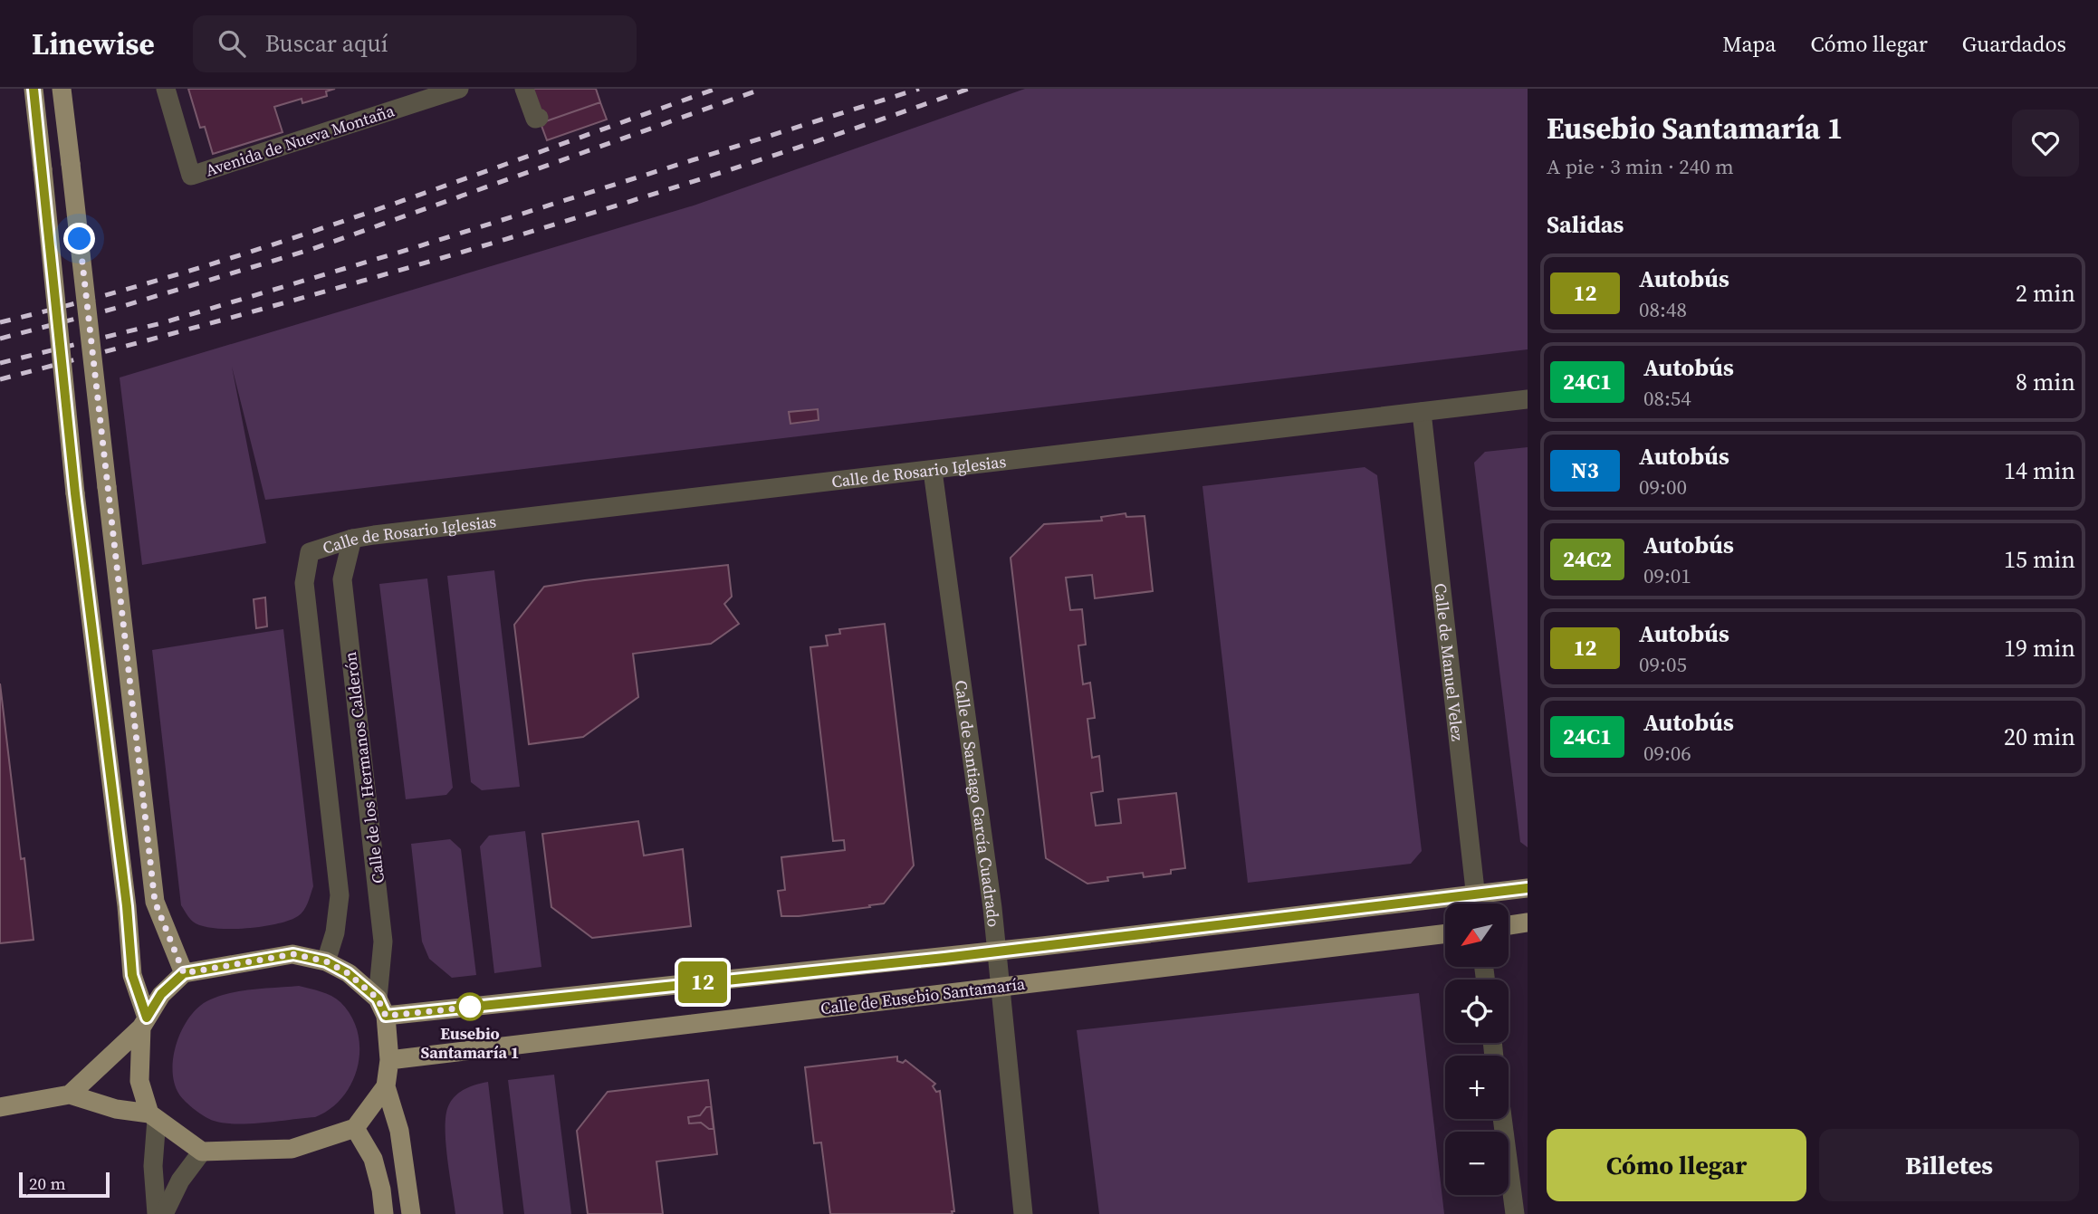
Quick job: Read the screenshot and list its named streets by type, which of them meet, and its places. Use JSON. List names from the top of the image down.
{
  "streets": {
    "main road": ["Calle de Eusebio Santamaría"],
    "street": [
      "Avenida de Nueva Montaña",
      "Calle de Rosario Iglesias",
      "Calle de Manuel Velez",
      "Calle de los Hermanos Calderón",
      "Calle de Santiago García Cuadrado"
    ]
  },
  "crossings": [
    ["Calle de Rosario Iglesias", "Calle de Manuel Velez"],
    ["Calle de Rosario Iglesias", "Calle de los Hermanos Calderón"],
    ["Calle de Rosario Iglesias", "Calle de Santiago García Cuadrado"],
    ["Calle de Santiago García Cuadrado", "Calle de Eusebio Santamaría"]
  ],
  "places": ["Eusebio Santamaría 1"],
  "lines": ["bus line 12"],
  "scale_bar": "20 m",
  "north": "bottom left",
  "page": {
    "header": "Linewise",
    "search": "Buscar aquí",
    "nav": ["Mapa", "Cómo llegar", "Guardados"],
    "on_map": "12",
    "heading": [
      ["Eusebio Santamaría 1", "A pie · 3 min · 240 m"],
      "Salidas"
    ],
    "list": [
      {
        "mark": "12",
        "name": "Autobús",
        "note": "08:48",
        "value": "2 min"
      },
      {
        "mark": "24C1",
        "name": "Autobús",
        "note": "08:54",
        "value": "8 min"
      },
      {
        "mark": "N3",
        "name": "Autobús",
        "note": "09:00",
        "value": "14 min"
      },
      {
        "mark": "24C2",
        "name": "Autobús",
        "note": "09:01",
        "value": "15 min"
      },
      {
        "mark": "12",
        "name": "Autobús",
        "note": "09:05",
        "value": "19 min"
      },
      {
        "mark": "24C1",
        "name": "Autobús",
        "note": "09:06",
        "value": "20 min"
      }
    ],
    "map_buttons": ["+", "−"],
    "buttons": ["Cómo llegar", "Billetes"],
    "scale": "20 m"
  }
}
